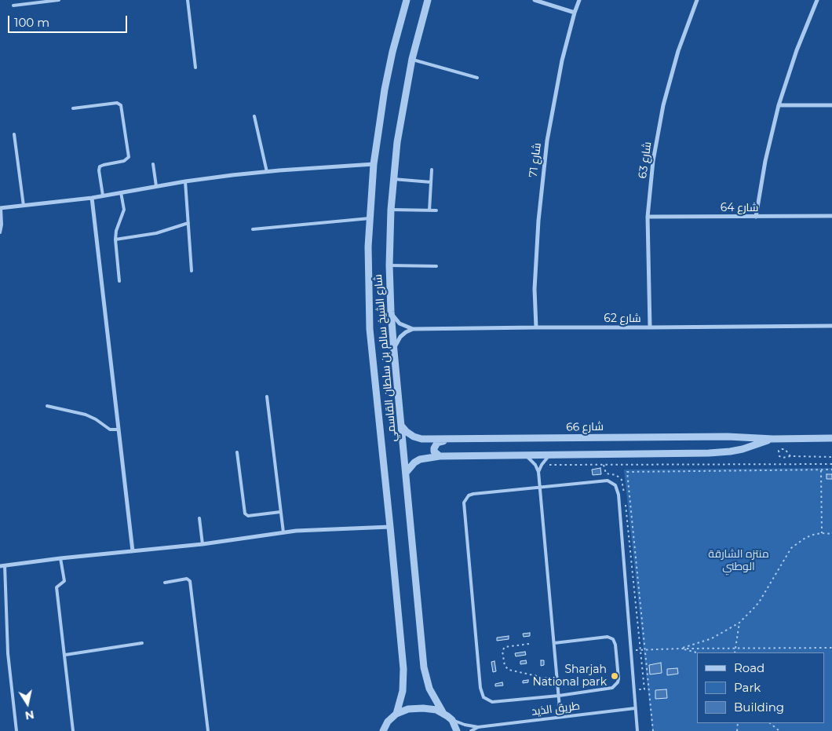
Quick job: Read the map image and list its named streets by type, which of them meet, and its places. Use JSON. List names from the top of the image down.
{
  "streets": {
    "street": [
      "شارع 71",
      "شارع 63",
      "شارع 64",
      "شارع 62",
      "شارع الشيخ سالم بن سلطان القاسمي",
      "شارع 66"
    ],
    "lane": ["طريق الذيد"]
  },
  "crossings": [
    ["شارع 71", "شارع 62"],
    ["شارع 63", "شارع 64"],
    ["شارع 63", "شارع 62"],
    ["شارع الشيخ سالم بن سلطان القاسمي", "شارع 66"]
  ],
  "parks": ["منتزه الشارقة الوطني"],
  "places": ["Sharjah National park"],
  "legend": ["Road", "Park", "Building"],
  "scale_bar": "100 m",
  "north": "bottom"
}
